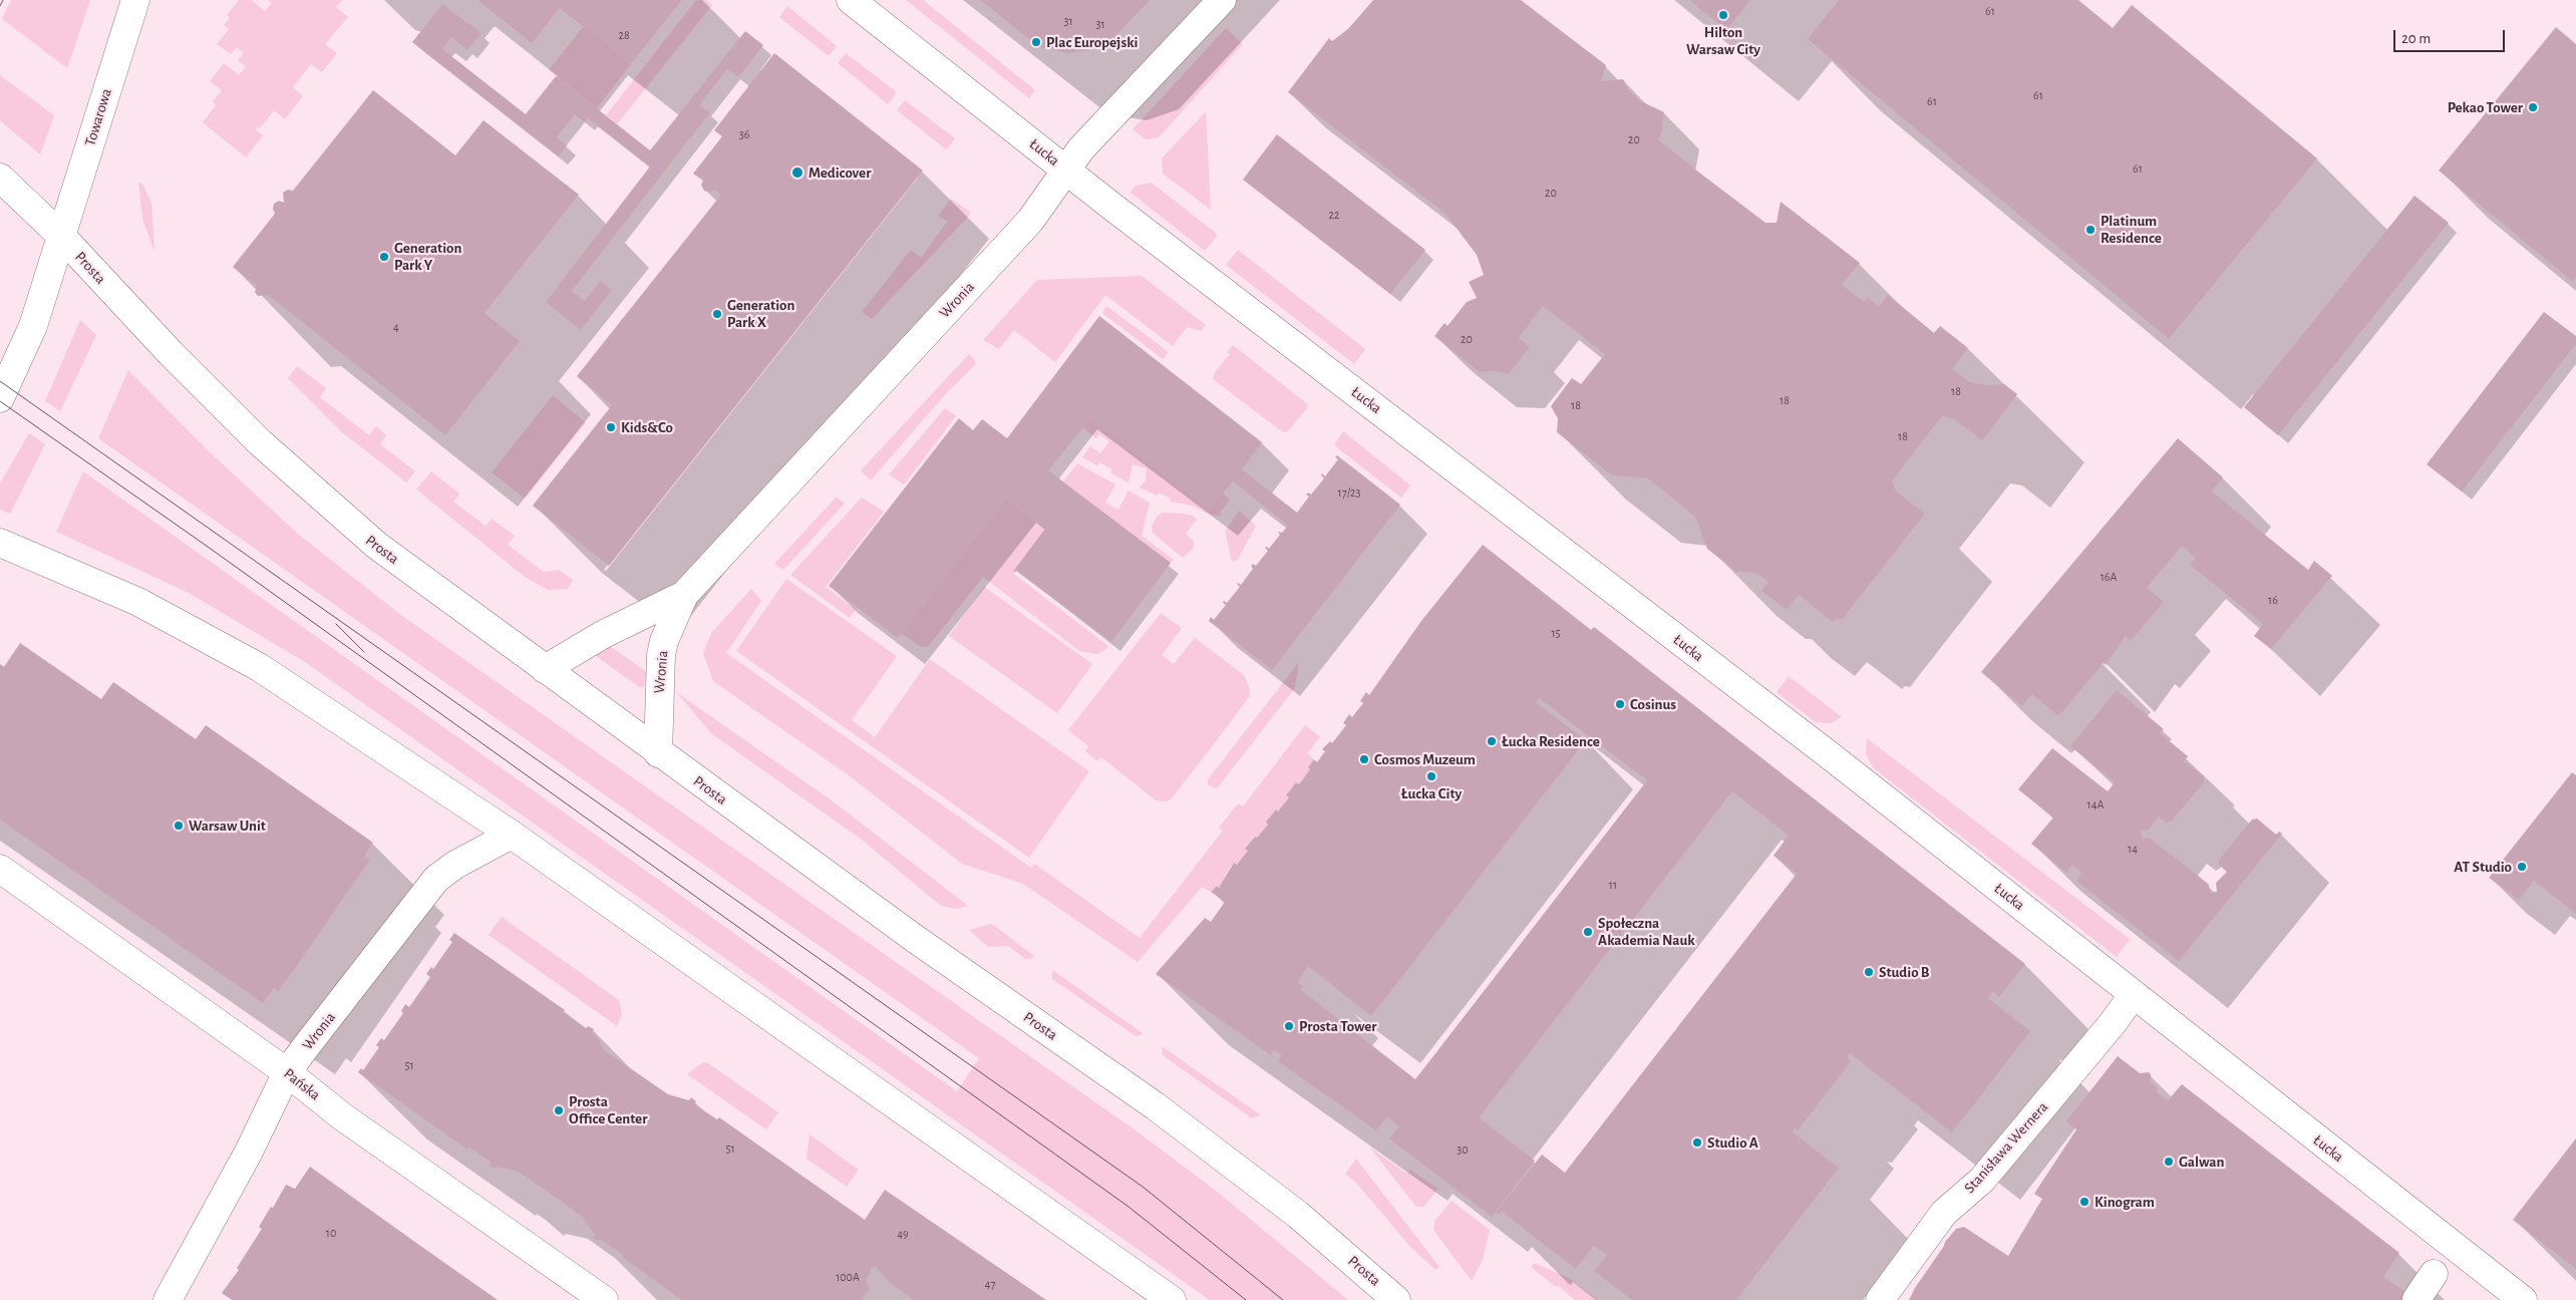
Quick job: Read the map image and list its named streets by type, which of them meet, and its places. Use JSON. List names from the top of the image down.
{
  "streets": {
    "street": [
      "Towarowa",
      "Łucka",
      "Prosta",
      "Wronia",
      "Pańska",
      "Stanisława Wernera"
    ]
  },
  "crossings": [
    ["Towarowa", "Prosta"],
    ["Łucka", "Wronia"],
    ["Łucka", "Stanisława Wernera"],
    ["Prosta", "Wronia"],
    ["Wronia", "Pańska"]
  ],
  "places": [
    "Hilton Warsaw City",
    "Plac Europejski",
    "Pekao Tower",
    "Medicover",
    "Platinum Residence",
    "Generation Park Y",
    "Generation Park X",
    "Kids&Co",
    "Cosinus",
    "Łucka Residence",
    "Cosmos Muzeum",
    "Łucka City",
    "Warsaw Unit",
    "AT Studio",
    "Społeczna Akademia Nauk",
    "Studio B",
    "Prosta Tower",
    "Prosta Office Center",
    "Studio A",
    "Galwan",
    "Kinogram"
  ],
  "house_numbers": [
    "61",
    "31",
    "31",
    "28",
    "61",
    "61",
    "36",
    "20",
    "61",
    "20",
    "22",
    "4",
    "20",
    "18",
    "18",
    "18",
    "18",
    "17/23",
    "16A",
    "16",
    "15",
    "14A",
    "14",
    "11",
    "51",
    "51",
    "30",
    "10",
    "49",
    "100A",
    "47"
  ],
  "scale_bar": "20 m"
}
